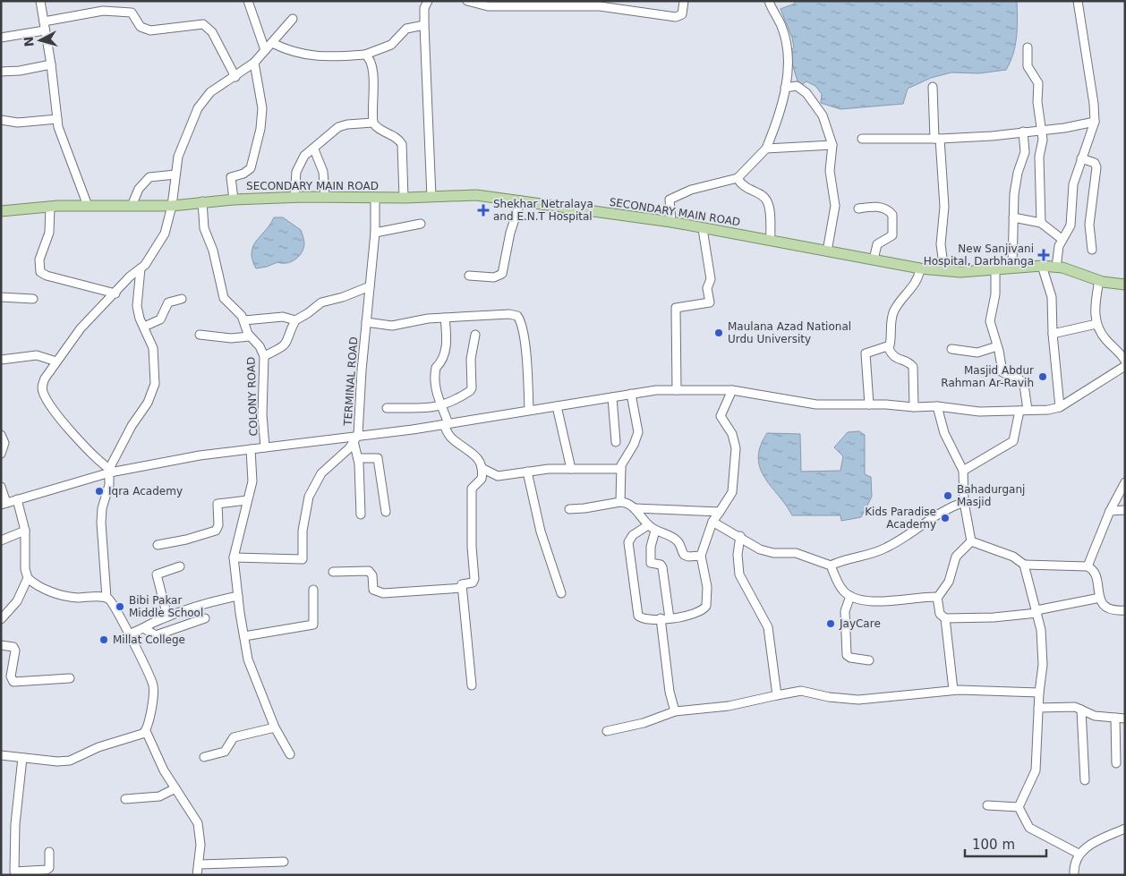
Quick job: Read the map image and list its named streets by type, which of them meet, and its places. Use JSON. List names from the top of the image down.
{
  "streets": {
    "main road": ["SECONDARY MAIN ROAD"],
    "street": ["TERMINAL ROAD", "COLONY ROAD"]
  },
  "crossings": [
    ["SECONDARY MAIN ROAD", "TERMINAL ROAD"],
    ["SECONDARY MAIN ROAD", "COLONY ROAD"]
  ],
  "places": {
    "health": ["Shekhar Netralaya and E.N.T Hospital", "New Sanjivani Hospital, Darbhanga"],
    "other": [
      "Maulana Azad National Urdu University",
      "Masjid Abdur Rahman Ar-Ravih",
      "Iqra Academy",
      "Bahadurganj Masjid",
      "Kids Paradise Academy",
      "Bibi Pakar Middle School",
      "JayCare",
      "Millat College"
    ]
  },
  "scale_bar": "100 m",
  "north": "left"
}
